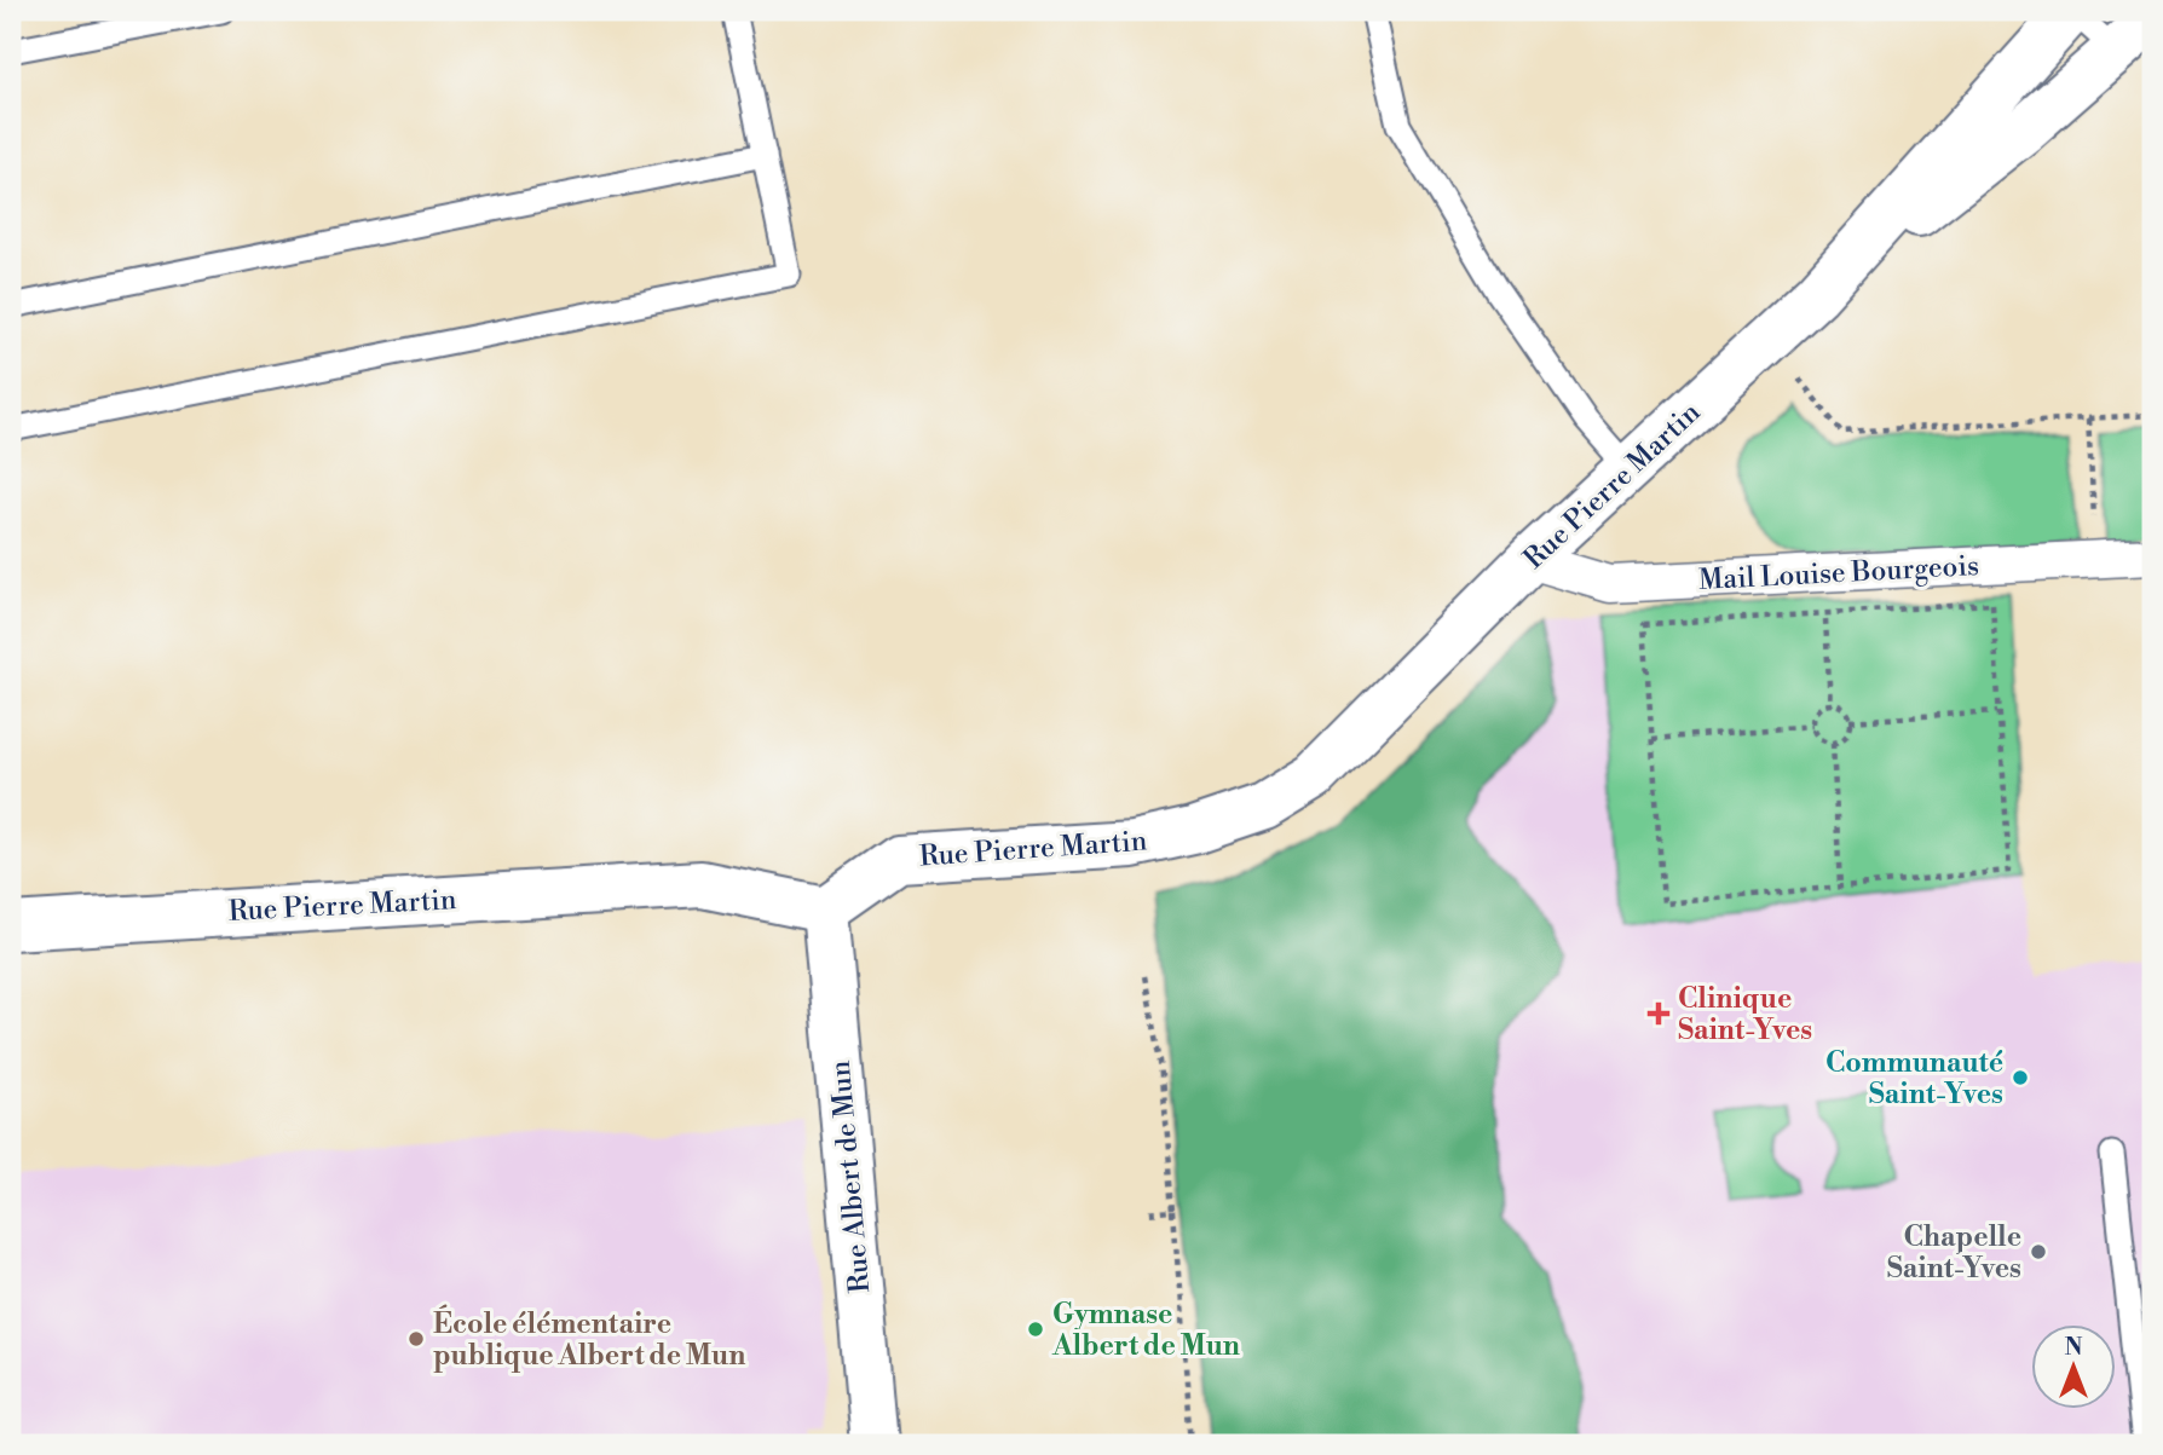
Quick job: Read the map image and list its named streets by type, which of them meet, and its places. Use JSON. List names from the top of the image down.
{
  "streets": {
    "street": ["Rue Pierre Martin", "Mail Louise Bourgeois", "Rue Albert de Mun"]
  },
  "crossings": [
    ["Rue Pierre Martin", "Mail Louise Bourgeois"],
    ["Rue Pierre Martin", "Rue Albert de Mun"]
  ],
  "places": {
    "health": ["Clinique Saint-Yves"],
    "other": [
      "Communauté Saint-Yves",
      "Chapelle Saint-Yves",
      "Gymnase Albert de Mun",
      "École élémentaire publique Albert de Mun"
    ]
  },
  "north": "top"
}
